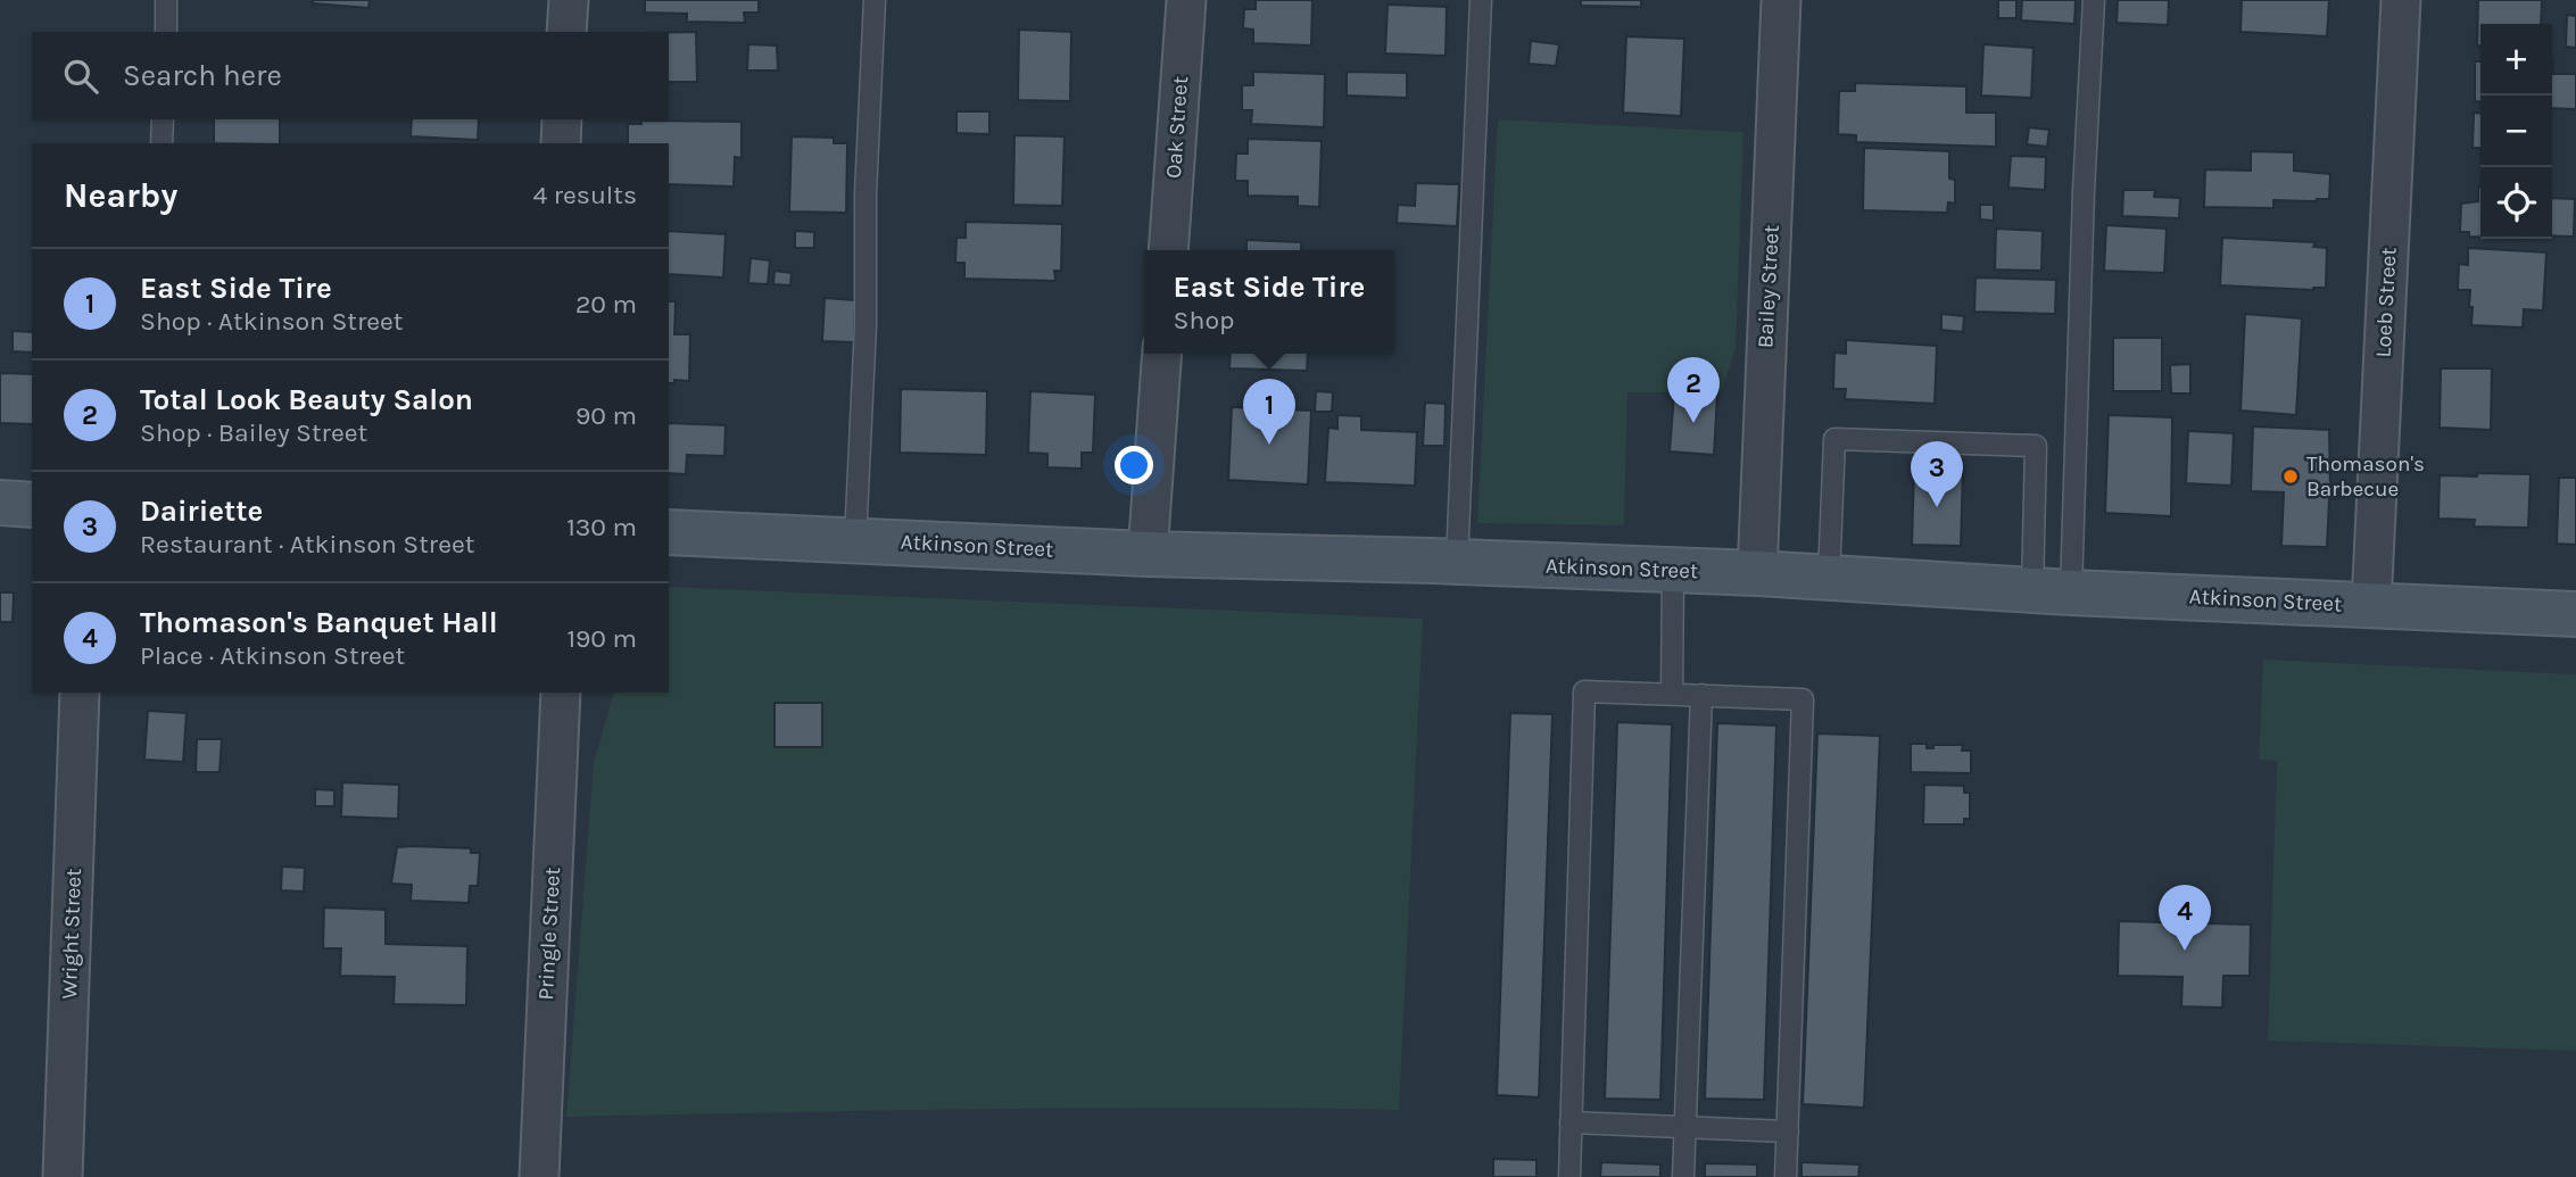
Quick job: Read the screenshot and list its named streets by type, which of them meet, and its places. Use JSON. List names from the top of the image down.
{
  "streets": {
    "street": [
      "Oak Street",
      "Bailey Street",
      "Loeb Street",
      "Atkinson Street",
      "Wright Street",
      "Pringle Street"
    ]
  },
  "crossings": [
    ["Bailey Street", "Atkinson Street"],
    ["Loeb Street", "Atkinson Street"]
  ],
  "places": ["Thomason's Barbecue"],
  "page": {
    "map_buttons": ["+", "−"],
    "search": "Search here",
    "heading": ["Nearby", "4 results"],
    "list": [
      {
        "mark": "1",
        "name": "East Side Tire",
        "note": "Shop · Atkinson Street",
        "value": "20 m"
      },
      {
        "mark": "2",
        "name": "Total Look Beauty Salon",
        "note": "Shop · Bailey Street",
        "value": "90 m"
      },
      {
        "mark": "3",
        "name": "Dairiette",
        "note": "Restaurant · Atkinson Street",
        "value": "130 m"
      },
      {
        "mark": "4",
        "name": "Thomason's Banquet Hall",
        "note": "Place · Atkinson Street",
        "value": "190 m"
      }
    ],
    "popup": ["East Side Tire", "Shop"],
    "pins": [
      "2",
      "1",
      "3",
      "4"
    ]
  }
}
